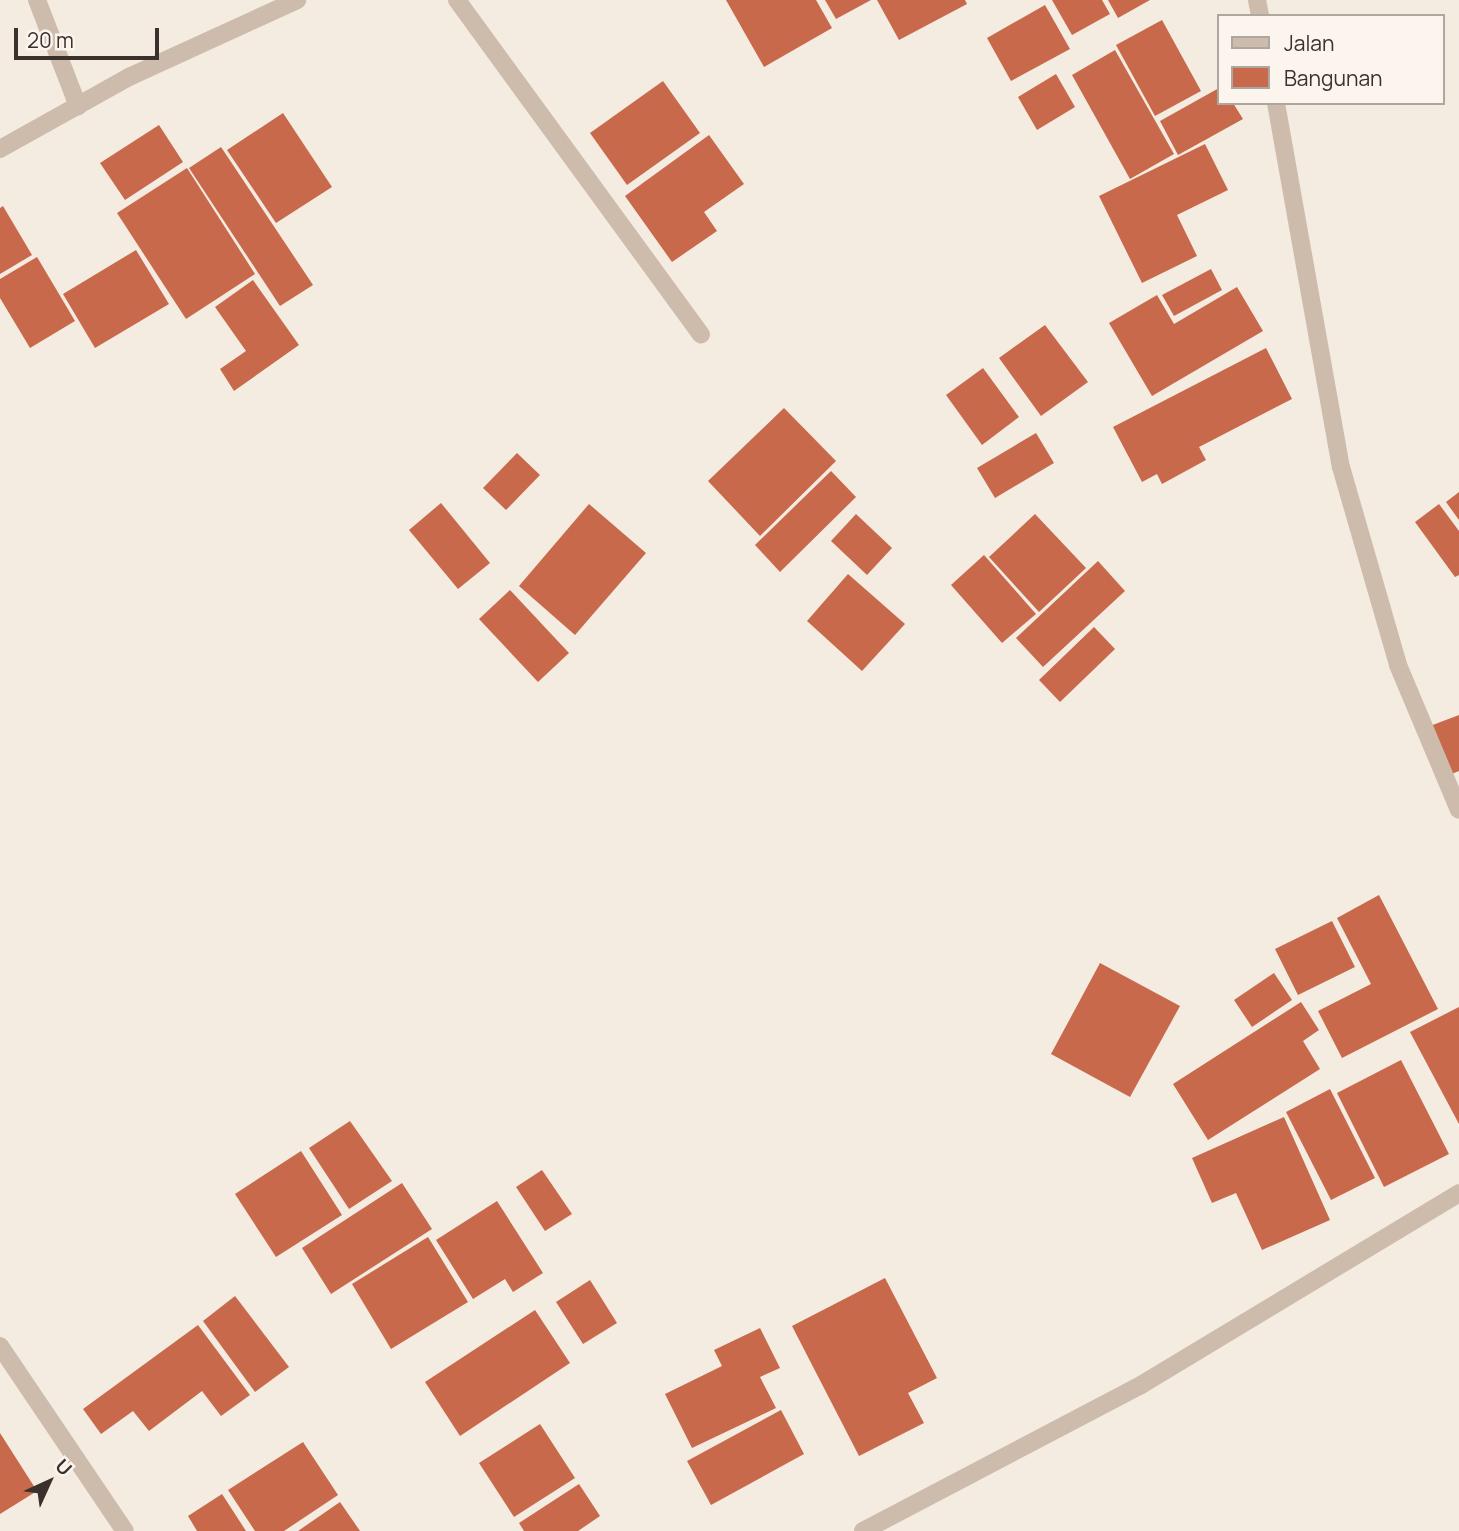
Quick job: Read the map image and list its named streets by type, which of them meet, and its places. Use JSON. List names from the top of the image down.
{
  "legend": ["Jalan", "Bangunan"],
  "scale_bar": "20 m",
  "north": "top right"
}
